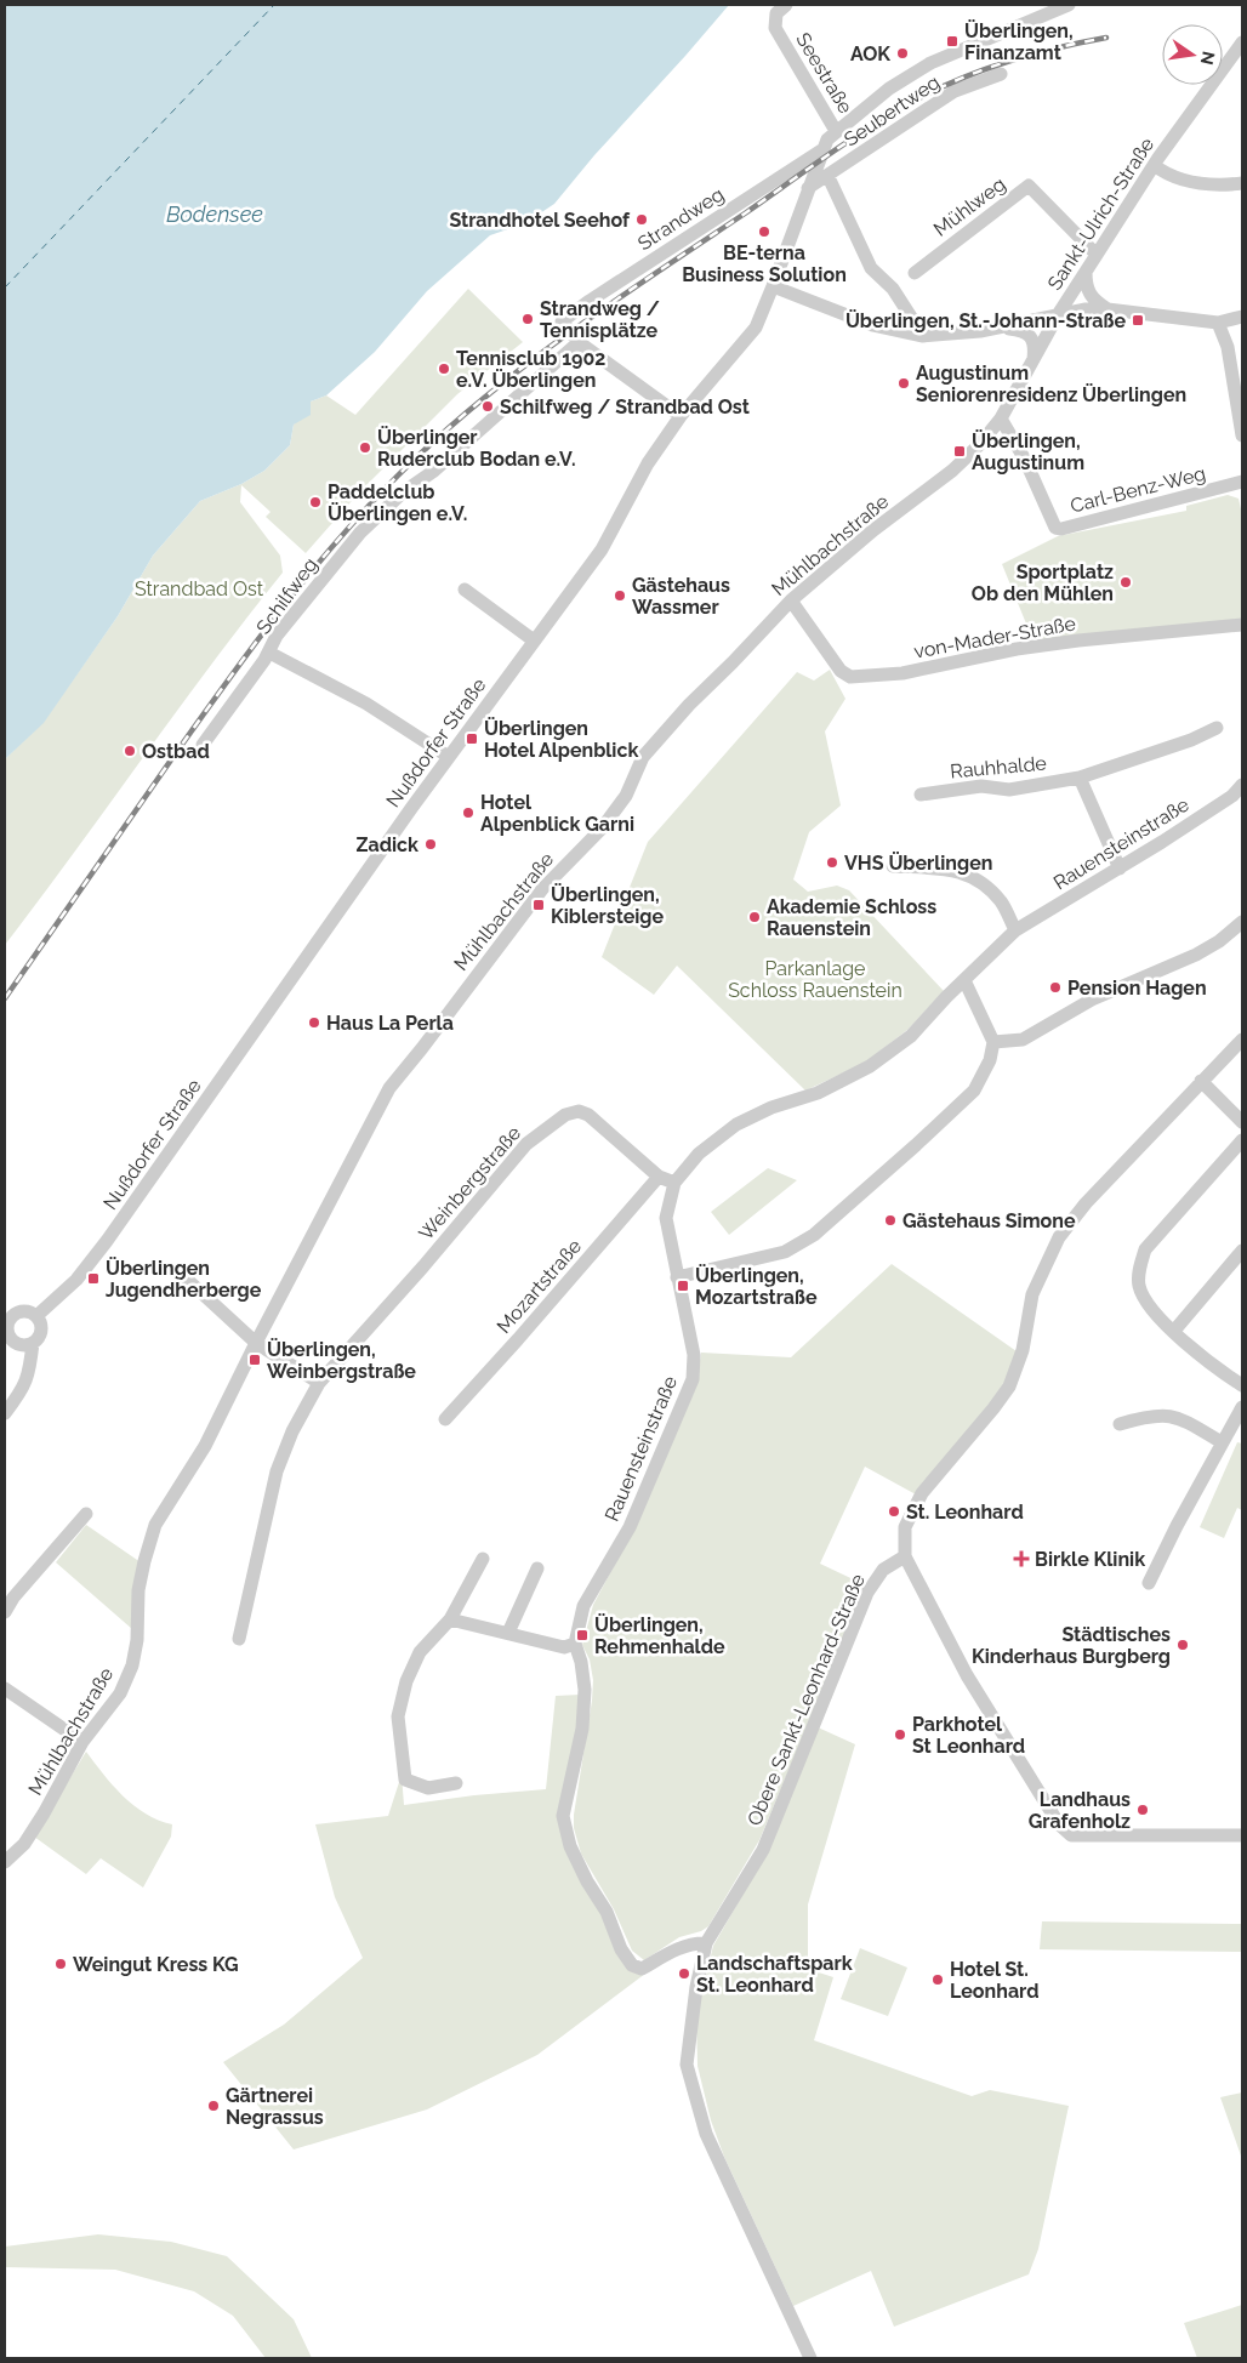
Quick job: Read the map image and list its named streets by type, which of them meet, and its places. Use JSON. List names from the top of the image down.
{
  "streets": {
    "street": [
      "Seestraße",
      "Seubertweg",
      "Mühlweg",
      "Sankt-Ulrich-Straße",
      "Strandweg",
      "Carl-Benz-Weg",
      "Mühlbachstraße",
      "Schilfweg",
      "von-Mader-Straße",
      "Nußdorfer Straße",
      "Rauhhalde",
      "Rauensteinstraße",
      "Weinbergstraße",
      "Mozartstraße",
      "Obere Sankt-Leonhard-Straße"
    ]
  },
  "crossings": [
    ["Seubertweg", "Nußdorfer Straße"],
    ["Mühlweg", "Sankt-Ulrich-Straße"],
    ["Sankt-Ulrich-Straße", "Mühlbachstraße"],
    ["Sankt-Ulrich-Straße", "Nußdorfer Straße"],
    ["Strandweg", "Schilfweg"],
    ["Strandweg", "Nußdorfer Straße"],
    ["Carl-Benz-Weg", "Mühlbachstraße"],
    ["Mühlbachstraße", "von-Mader-Straße"],
    ["Schilfweg", "Nußdorfer Straße"],
    ["Rauensteinstraße", "Weinbergstraße"],
    ["Rauensteinstraße", "Obere Sankt-Leonhard-Straße"],
    ["Weinbergstraße", "Mozartstraße"]
  ],
  "water": ["Bodensee"],
  "parks": ["Strandbad Ost", "Parkanlage Schloss Rauenstein"],
  "places": {
    "transit": [
      "Überlingen, Finanzamt",
      "Überlingen, St.-Johann-Straße",
      "Überlingen, Augustinum",
      "Überlingen Hotel Alpenblick",
      "Überlingen, Kiblersteige",
      "Überlingen Jugendherberge",
      "Überlingen, Mozartstraße",
      "Überlingen, Weinbergstraße",
      "Überlingen, Rehmenhalde"
    ],
    "other": [
      "AOK",
      "Strandhotel Seehof",
      "BE-terna Business Solution",
      "Strandweg / Tennisplätze",
      "Tennisclub 1902 e.V. Überlingen",
      "Augustinum Seniorenresidenz Überlingen",
      "Schilfweg / Strandbad Ost",
      "Überlinger Ruderclub Bodan e.V.",
      "Paddelclub Überlingen e.V.",
      "Sportplatz Ob den Mühlen",
      "Gästehaus Wassmer",
      "Ostbad",
      "Hotel Alpenblick Garni",
      "Zadick",
      "VHS Überlingen",
      "Akademie Schloss Rauenstein",
      "Pension Hagen",
      "Haus La Perla",
      "Gästehaus Simone",
      "St. Leonhard",
      "Städtisches Kinderhaus Burgberg",
      "Parkhotel St Leonhard",
      "Landhaus Grafenholz",
      "Weingut Kress KG",
      "Landschaftspark St. Leonhard",
      "Hotel St. Leonhard",
      "Gärtnerei Negrassus"
    ],
    "health": ["Birkle Klinik"]
  },
  "north": "right"
}
